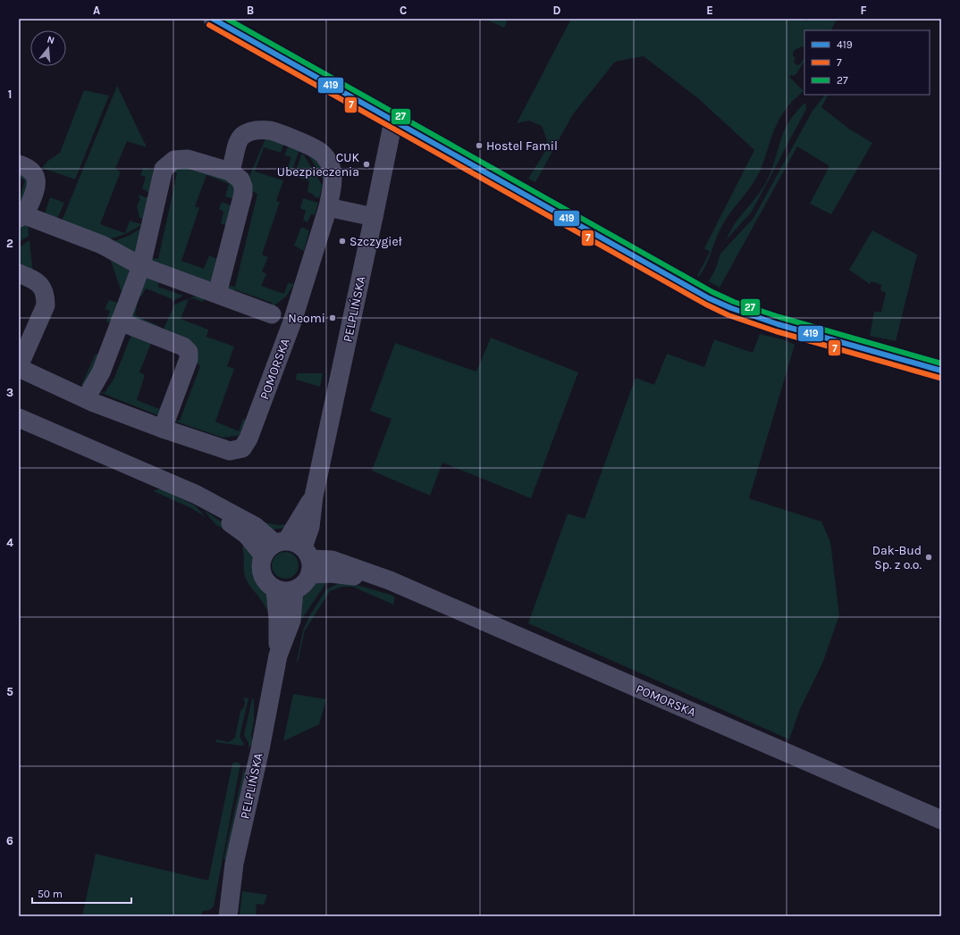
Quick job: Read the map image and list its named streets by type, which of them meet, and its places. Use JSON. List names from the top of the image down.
{
  "streets": {
    "street": ["PELPLIŃSKA", "POMORSKA"]
  },
  "crossings": [
    ["PELPLIŃSKA", "POMORSKA"]
  ],
  "places": [
    "Hostel Famil",
    "CUK Ubezpieczenia",
    "Szczygieł",
    "Neomi",
    "Dak-Bud Sp. z o.o."
  ],
  "lines": ["transit line 419", "transit line 27", "transit line 7"],
  "legend": ["419", "7", "27"],
  "scale_bar": "50 m",
  "north": "top",
  "grid": {
    "columns": [
      "A",
      "B",
      "C",
      "D",
      "E",
      "F"
    ],
    "rows": [
      "1",
      "2",
      "3",
      "4",
      "5",
      "6"
    ]
  }
}
